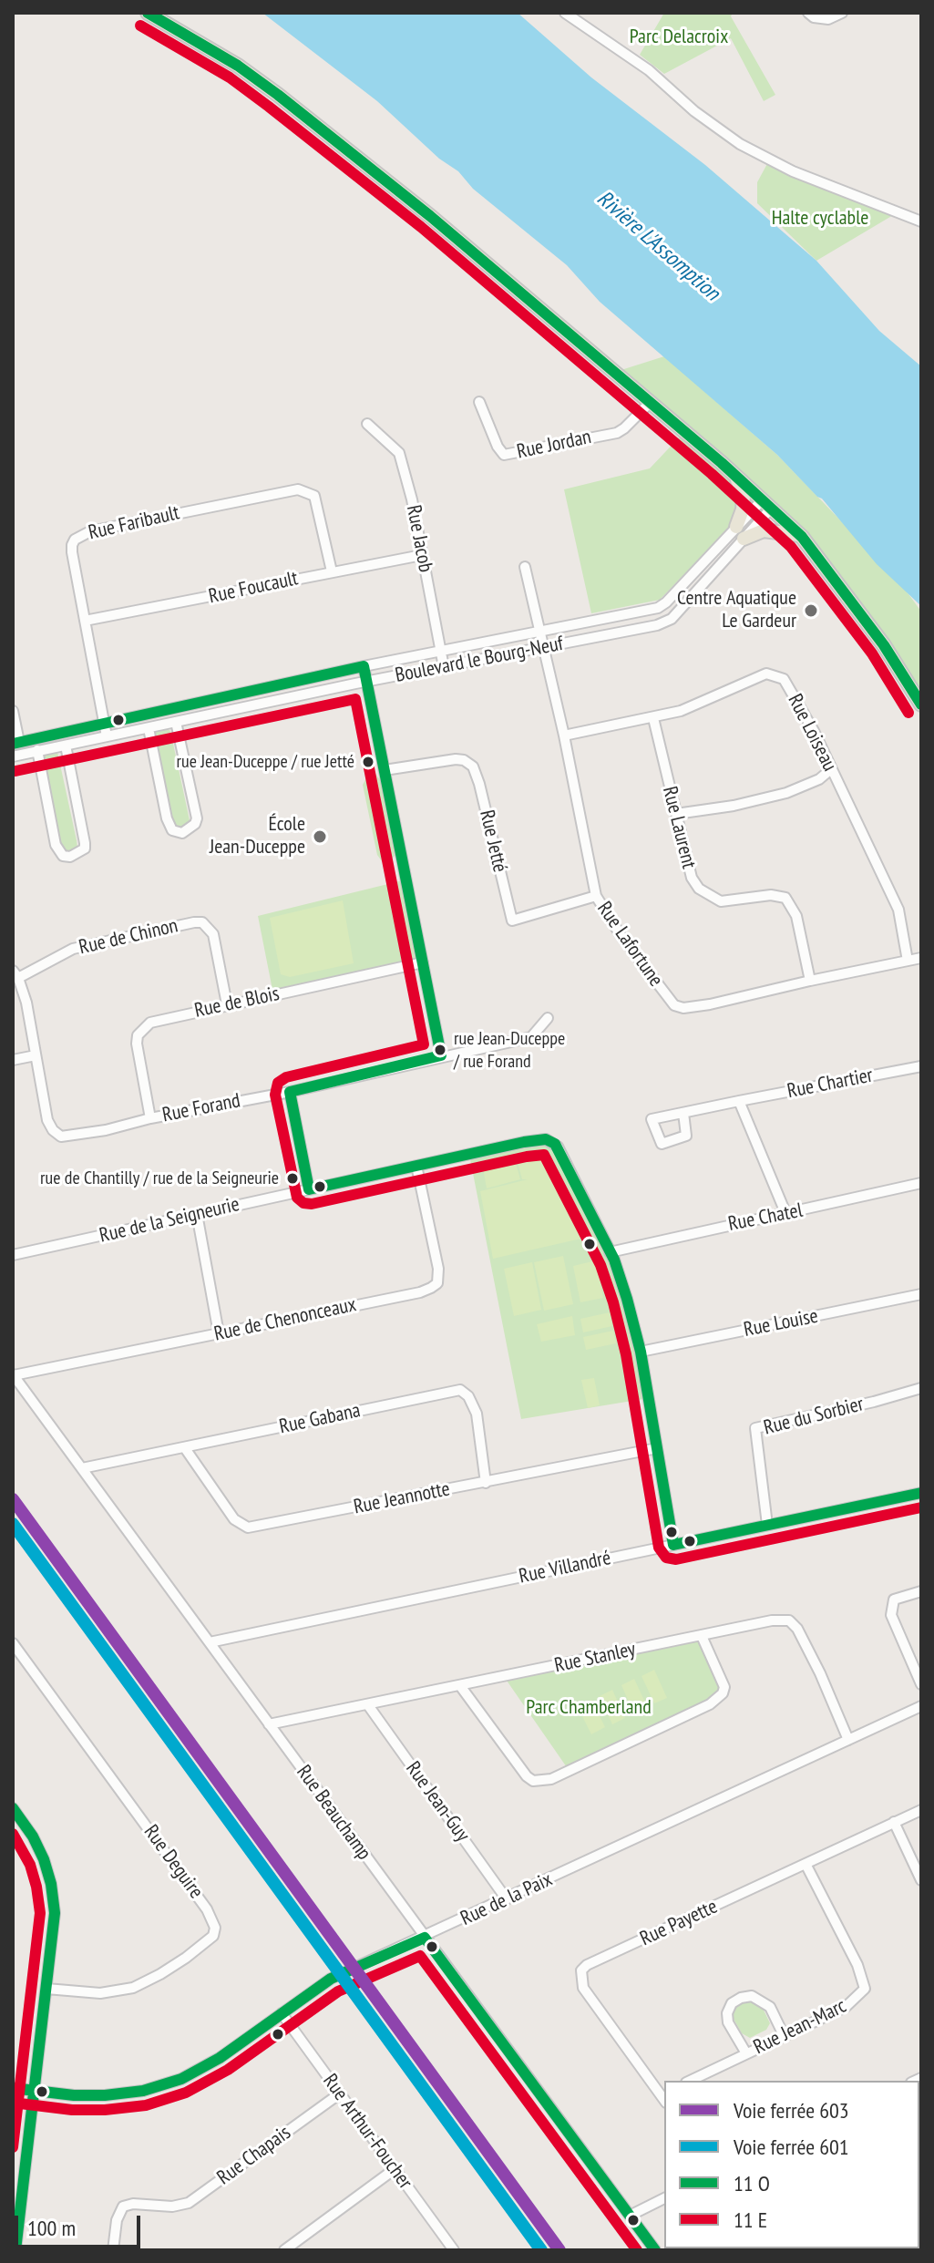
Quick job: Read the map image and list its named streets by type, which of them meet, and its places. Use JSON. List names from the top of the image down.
{
  "streets": {
    "street": [
      "Rue Jordan",
      "Rue Faribault",
      "Rue Jacob",
      "Rue Foucault",
      "Boulevard le Bourg-Neuf",
      "Rue Loiseau",
      "Rue Laurent",
      "Rue Jetté",
      "Rue de Chinon",
      "Rue Lafortune",
      "Rue de Blois",
      "Rue Chartier",
      "Rue Forand",
      "Rue Chatel",
      "Rue de la Seigneurie",
      "Rue de Chenonceaux",
      "Rue Louise",
      "Rue du Sorbier",
      "Rue Gabana",
      "Rue Jeannotte",
      "Rue Villandré",
      "Rue Stanley",
      "Rue Jean-Guy",
      "Rue Beauchamp",
      "Rue Deguire",
      "Rue de la Paix",
      "Rue Payette",
      "Rue Jean-Marc",
      "Rue Arthur-Foucher",
      "Rue Chapais"
    ]
  },
  "crossings": [
    ["Rue Faribault", "Rue Foucault"],
    ["Rue Faribault", "Boulevard le Bourg-Neuf"],
    ["Rue Jacob", "Rue Foucault"],
    ["Rue Jacob", "Boulevard le Bourg-Neuf"],
    ["Boulevard le Bourg-Neuf", "Rue Lafortune"],
    ["Rue Loiseau", "Rue Laurent"],
    ["Rue Loiseau", "Rue Lafortune"],
    ["Rue Laurent", "Rue Lafortune"],
    ["Rue Jetté", "Rue Lafortune"],
    ["Rue de Chinon", "Rue de Blois"],
    ["Rue de Chinon", "Rue Forand"],
    ["Rue de Blois", "Rue Forand"],
    ["Rue Chatel", "Rue de la Seigneurie"],
    ["Rue de la Seigneurie", "Rue de Chenonceaux"],
    ["Rue de la Seigneurie", "Rue Louise"],
    ["Rue de la Seigneurie", "Rue Jeannotte"],
    ["Rue de la Seigneurie", "Rue Villandré"],
    ["Rue de Chenonceaux", "Rue Beauchamp"],
    ["Rue du Sorbier", "Rue Villandré"],
    ["Rue Gabana", "Rue Jeannotte"],
    ["Rue Gabana", "Rue Beauchamp"],
    ["Rue Villandré", "Rue Beauchamp"],
    ["Rue Stanley", "Rue Jean-Guy"],
    ["Rue Stanley", "Rue Beauchamp"],
    ["Rue Stanley", "Rue de la Paix"],
    ["Rue Jean-Guy", "Rue de la Paix"],
    ["Rue Beauchamp", "Rue de la Paix"],
    ["Rue de la Paix", "Rue Arthur-Foucher"],
    ["Rue Payette", "Rue Jean-Marc"],
    ["Rue Arthur-Foucher", "Rue Chapais"]
  ],
  "water": ["Rivière L'Assomption"],
  "parks": ["Parc Delacroix", "Halte cyclable", "Parc Chamberland"],
  "places": [
    "Centre Aquatique Le Gardeur",
    "rue Jean-Duceppe / rue Jetté",
    "École Jean-Duceppe",
    "rue Jean-Duceppe / rue Forand",
    "rue de Chantilly / rue de la Seigneurie"
  ],
  "lines": ["rail line 603", "rail line 601"],
  "legend": [
    "Voie ferrée 603",
    "Voie ferrée 601",
    "11 O",
    "11 E"
  ],
  "scale_bar": "100 m"
}
